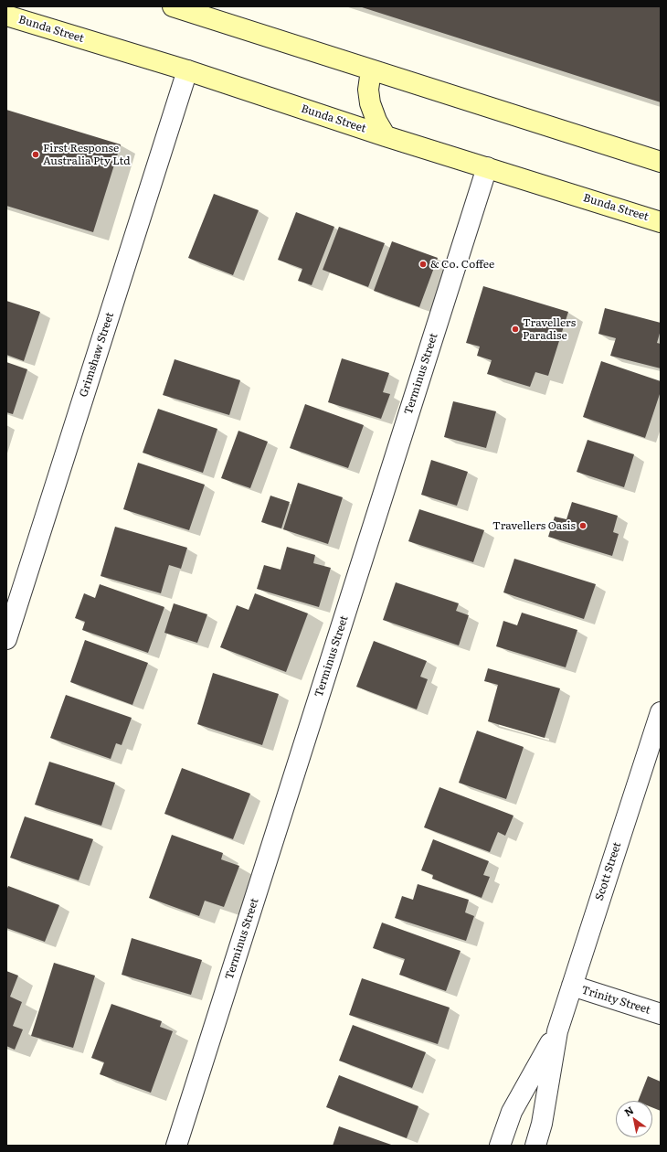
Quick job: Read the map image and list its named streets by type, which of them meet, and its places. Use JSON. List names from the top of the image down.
{
  "streets": {
    "street": [
      "Bunda Street",
      "Grimshaw Street",
      "Terminus Street",
      "Scott Street",
      "Trinity Street"
    ]
  },
  "crossings": [
    ["Bunda Street", "Grimshaw Street"],
    ["Bunda Street", "Terminus Street"],
    ["Scott Street", "Trinity Street"]
  ],
  "places": [
    "First Response Australia Pty Ltd",
    "& Co. Coffee",
    "Travellers Paradise",
    "Travellers Oasis"
  ],
  "north": "top left"
}
